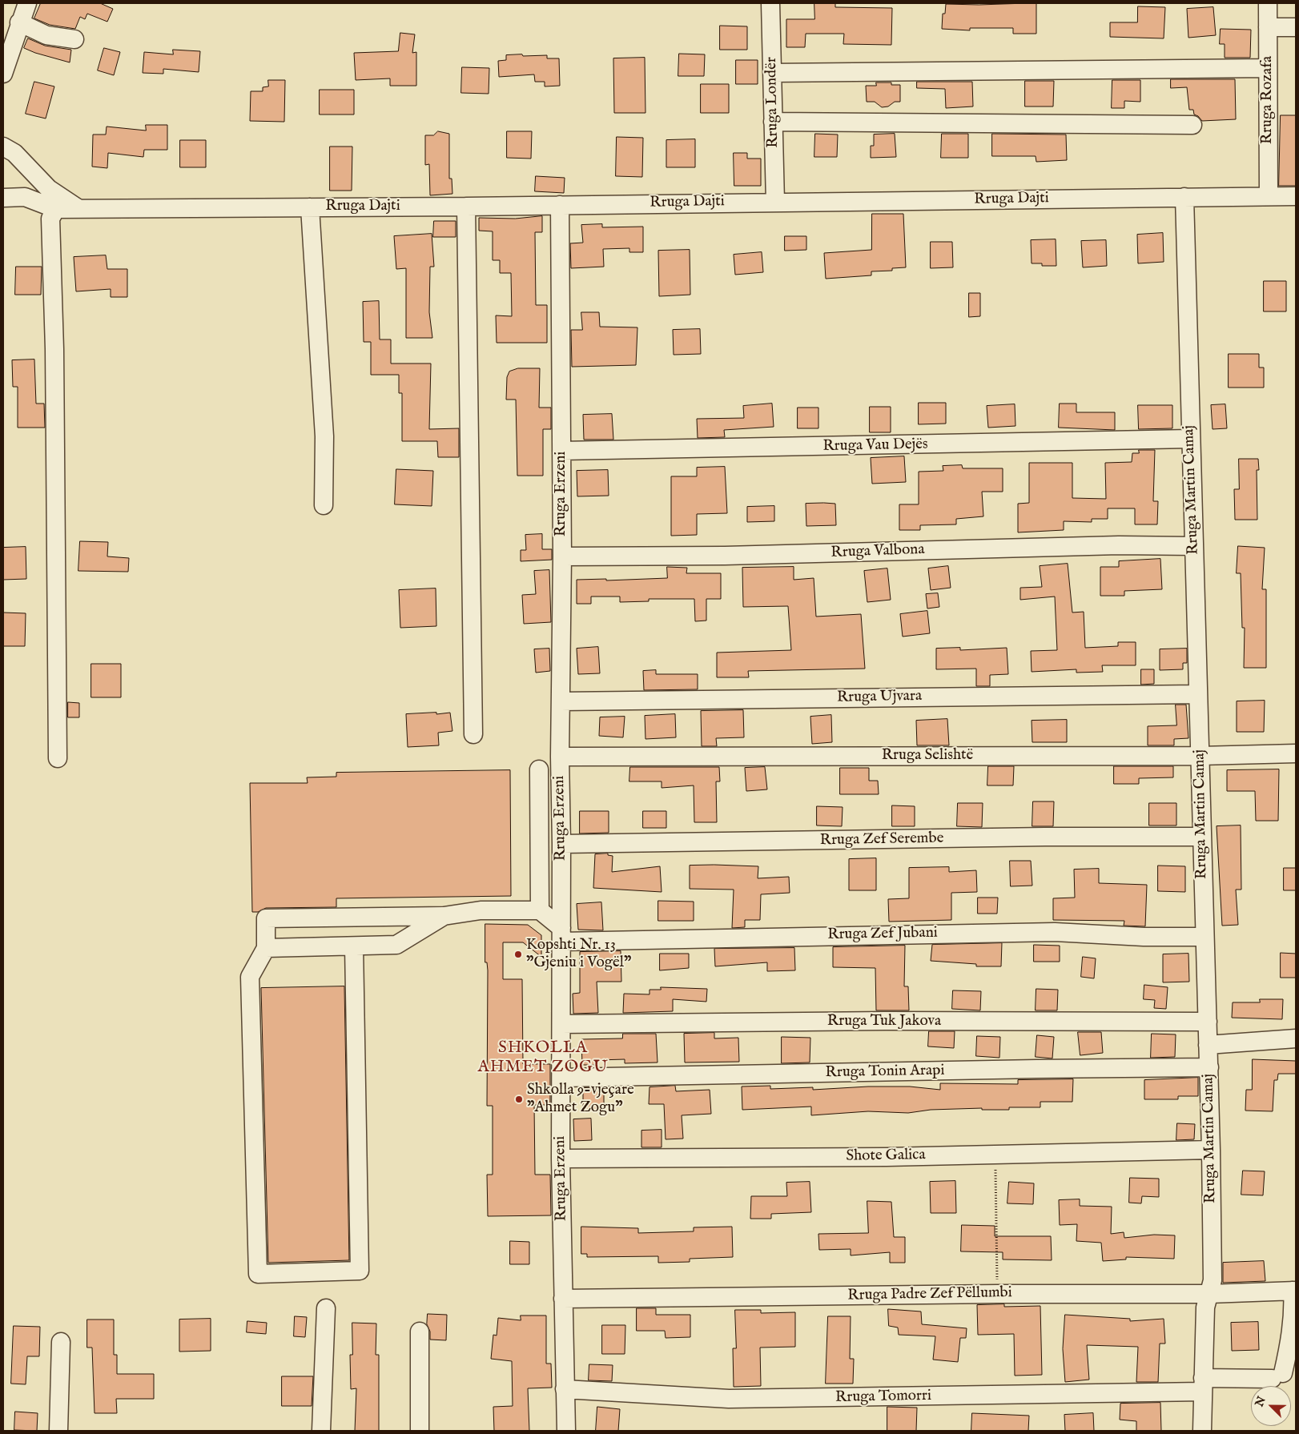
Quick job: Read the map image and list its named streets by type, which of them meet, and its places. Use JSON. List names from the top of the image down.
{
  "streets": {
    "street": [
      "Rruga Rozafa",
      "Rruga Londër",
      "Rruga Dajti",
      "Rruga Vau Dejës",
      "Rruga Martin Camaj",
      "Rruga Erzeni",
      "Rruga Valbona",
      "Rruga Ujvara",
      "Rruga Selishtë",
      "Rruga Zef Serembe",
      "Rruga Zef Jubani",
      "Rruga Tuk Jakova",
      "Rruga Tonin Arapi",
      "Shote Galica",
      "Rruga Padre Zef Pëllumbi",
      "Rruga Tomorri"
    ]
  },
  "crossings": [
    ["Rruga Rozafa", "Rruga Dajti"],
    ["Rruga Londër", "Rruga Dajti"],
    ["Rruga Dajti", "Rruga Martin Camaj"],
    ["Rruga Dajti", "Rruga Erzeni"],
    ["Rruga Vau Dejës", "Rruga Martin Camaj"],
    ["Rruga Vau Dejës", "Rruga Erzeni"],
    ["Rruga Martin Camaj", "Rruga Valbona"],
    ["Rruga Martin Camaj", "Rruga Ujvara"],
    ["Rruga Martin Camaj", "Rruga Selishtë"],
    ["Rruga Martin Camaj", "Rruga Zef Serembe"],
    ["Rruga Martin Camaj", "Rruga Zef Jubani"],
    ["Rruga Martin Camaj", "Rruga Tuk Jakova"],
    ["Rruga Martin Camaj", "Rruga Tonin Arapi"],
    ["Rruga Martin Camaj", "Shote Galica"],
    ["Rruga Martin Camaj", "Rruga Padre Zef Pëllumbi"],
    ["Rruga Martin Camaj", "Rruga Tomorri"],
    ["Rruga Erzeni", "Rruga Valbona"],
    ["Rruga Erzeni", "Rruga Ujvara"],
    ["Rruga Erzeni", "Rruga Selishtë"],
    ["Rruga Erzeni", "Rruga Zef Serembe"],
    ["Rruga Erzeni", "Rruga Zef Jubani"],
    ["Rruga Erzeni", "Rruga Tuk Jakova"],
    ["Rruga Erzeni", "Rruga Tonin Arapi"],
    ["Rruga Erzeni", "Shote Galica"],
    ["Rruga Erzeni", "Rruga Padre Zef Pëllumbi"],
    ["Rruga Erzeni", "Rruga Tomorri"],
    ["Rruga Padre Zef Pëllumbi", "Rruga Tomorri"]
  ],
  "districts": ["SHKOLLA AHMET ZOGU"],
  "places": ["Kopshti Nr. 13 \"Gjeniu i Vogël\"", "Shkolla 9-vjeçare \"Ahmet Zogu\""],
  "north": "top left"
}
